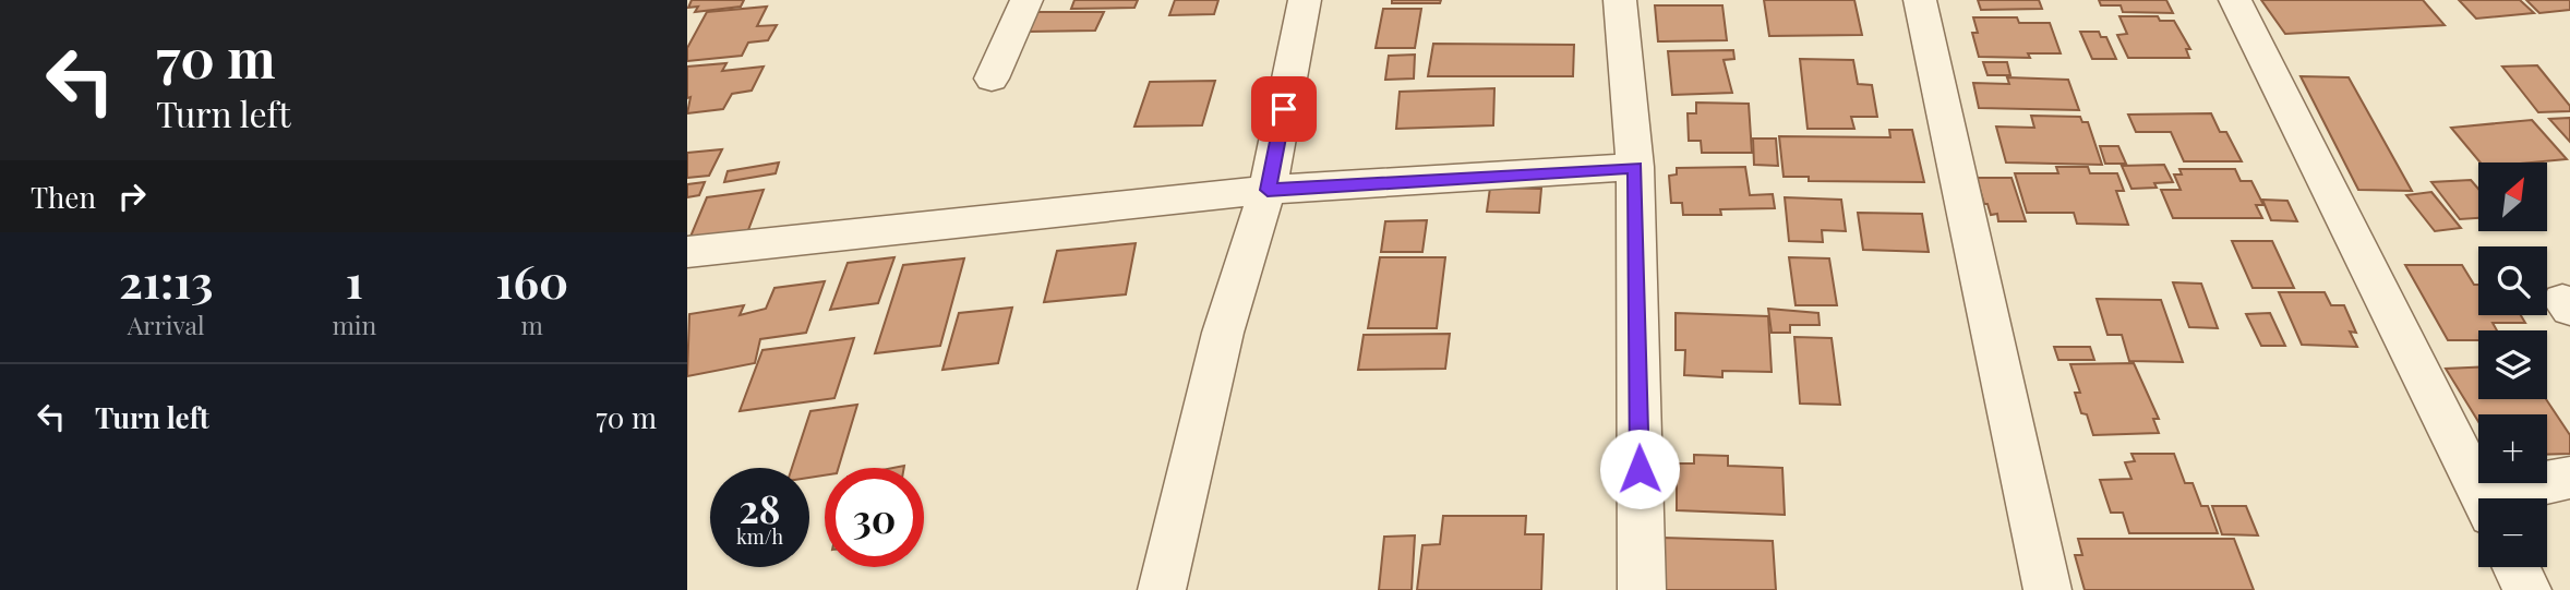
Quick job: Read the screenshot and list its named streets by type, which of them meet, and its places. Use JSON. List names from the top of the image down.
{
  "north": "top right",
  "page": {
    "turn": ["70 m", "Turn left"],
    "then": "Then",
    "map_buttons": ["+", "−"],
    "eta": [
      "21:13",
      "Arrival",
      "1",
      "min",
      "160",
      "m"
    ],
    "list": [
      {
        "name": "Turn left",
        "value": "70 m"
      }
    ],
    "speed": "28 km/h",
    "limit": "30"
  }
}
